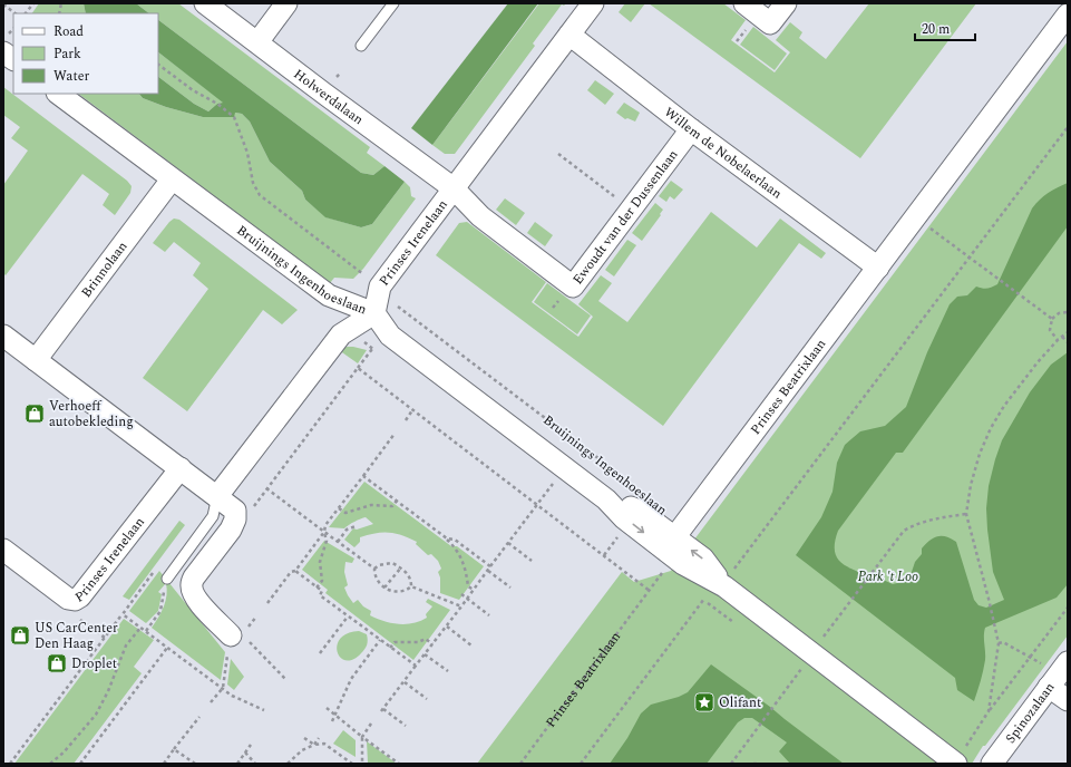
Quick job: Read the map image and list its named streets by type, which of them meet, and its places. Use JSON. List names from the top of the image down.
{
  "streets": {
    "street": [
      "Holwerdalaan",
      "Willem de Nobelaerlaan",
      "Ewoudt van der Dussenlaan",
      "Prinses Irenelaan",
      "Bruijnings Ingenhoeslaan",
      "Brinnolaan",
      "Prinses Beatrixlaan",
      "Spinozalaan"
    ]
  },
  "crossings": [
    ["Holwerdalaan", "Ewoudt van der Dussenlaan"],
    ["Holwerdalaan", "Prinses Irenelaan"],
    ["Willem de Nobelaerlaan", "Ewoudt van der Dussenlaan"],
    ["Willem de Nobelaerlaan", "Prinses Irenelaan"],
    ["Willem de Nobelaerlaan", "Prinses Beatrixlaan"],
    ["Ewoudt van der Dussenlaan", "Prinses Irenelaan"],
    ["Prinses Irenelaan", "Bruijnings Ingenhoeslaan"],
    ["Bruijnings Ingenhoeslaan", "Brinnolaan"],
    ["Bruijnings Ingenhoeslaan", "Prinses Beatrixlaan"]
  ],
  "parks": ["Park 't Loo"],
  "places": {
    "shop": ["Verhoeff autobekleding", "US CarCenter Den Haag", "Droplet"],
    "place": ["Olifant"]
  },
  "legend": ["Road", "Park", "Water"],
  "scale_bar": "20 m"
}
